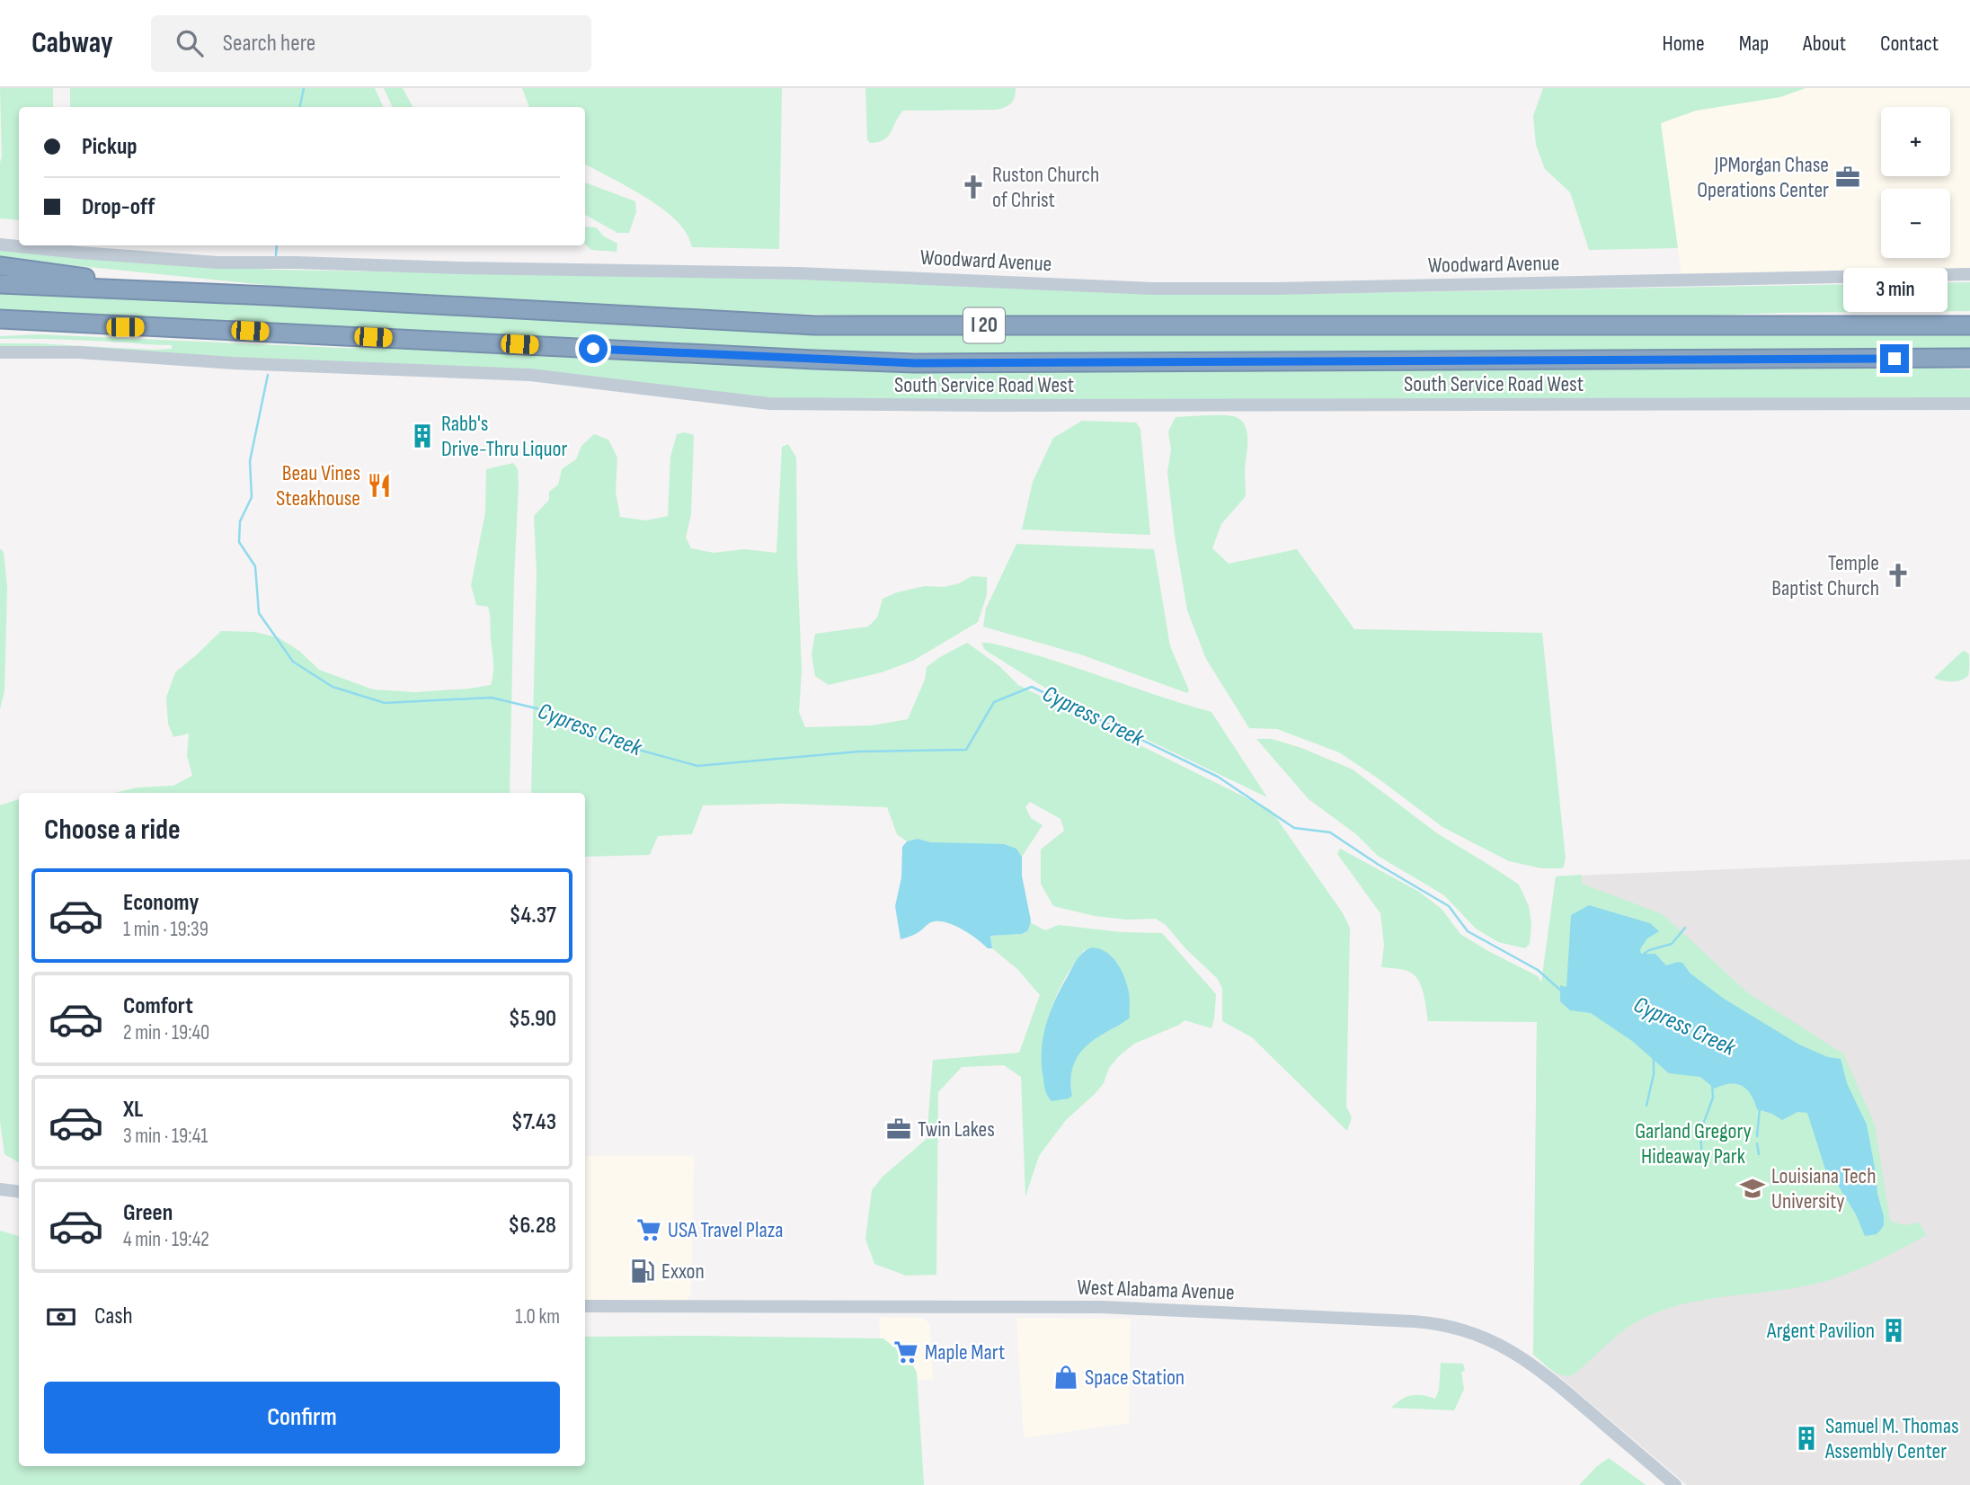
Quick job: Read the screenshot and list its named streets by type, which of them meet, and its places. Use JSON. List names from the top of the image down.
{
  "streets": {
    "highway": ["I 20"],
    "main road": ["Woodward Avenue", "South Service Road West", "West Alabama Avenue"]
  },
  "water": ["Cypress Creek"],
  "parks": ["Garland Gregory Hideaway Park"],
  "places": {
    "office": ["JPMorgan Chase Operations Center", "Twin Lakes"],
    "church": ["Ruston Church of Christ", "Temple Baptist Church"],
    "building": ["Rabb's Drive-Thru Liquor", "Argent Pavilion", "Samuel M. Thomas Assembly Center"],
    "restaurant": ["Beau Vines Steakhouse"],
    "school or university": ["Louisiana Tech University"],
    "supermarket": ["USA Travel Plaza", "Maple Mart"],
    "fuel station": ["Exxon"],
    "shop": ["Space Station"]
  },
  "page": {
    "header": "Cabway",
    "search": "Search here",
    "nav": [
      "Home",
      "Map",
      "About",
      "Contact"
    ],
    "map_buttons": ["+", "−"],
    "banner": ["Pickup", "Drop-off"],
    "bubble": "3 min",
    "heading": "Choose a ride",
    "list": [
      {
        "name": "Economy",
        "note": "1 min · 19:39",
        "value": "$4.37"
      },
      {
        "name": "Comfort",
        "note": "2 min · 19:40",
        "value": "$5.90"
      },
      {
        "name": "XL",
        "note": "3 min · 19:41",
        "value": "$7.43"
      },
      {
        "name": "Green",
        "note": "4 min · 19:42",
        "value": "$6.28"
      }
    ],
    "pay": ["Cash", "1.0 km"],
    "buttons": "Confirm"
  }
}
